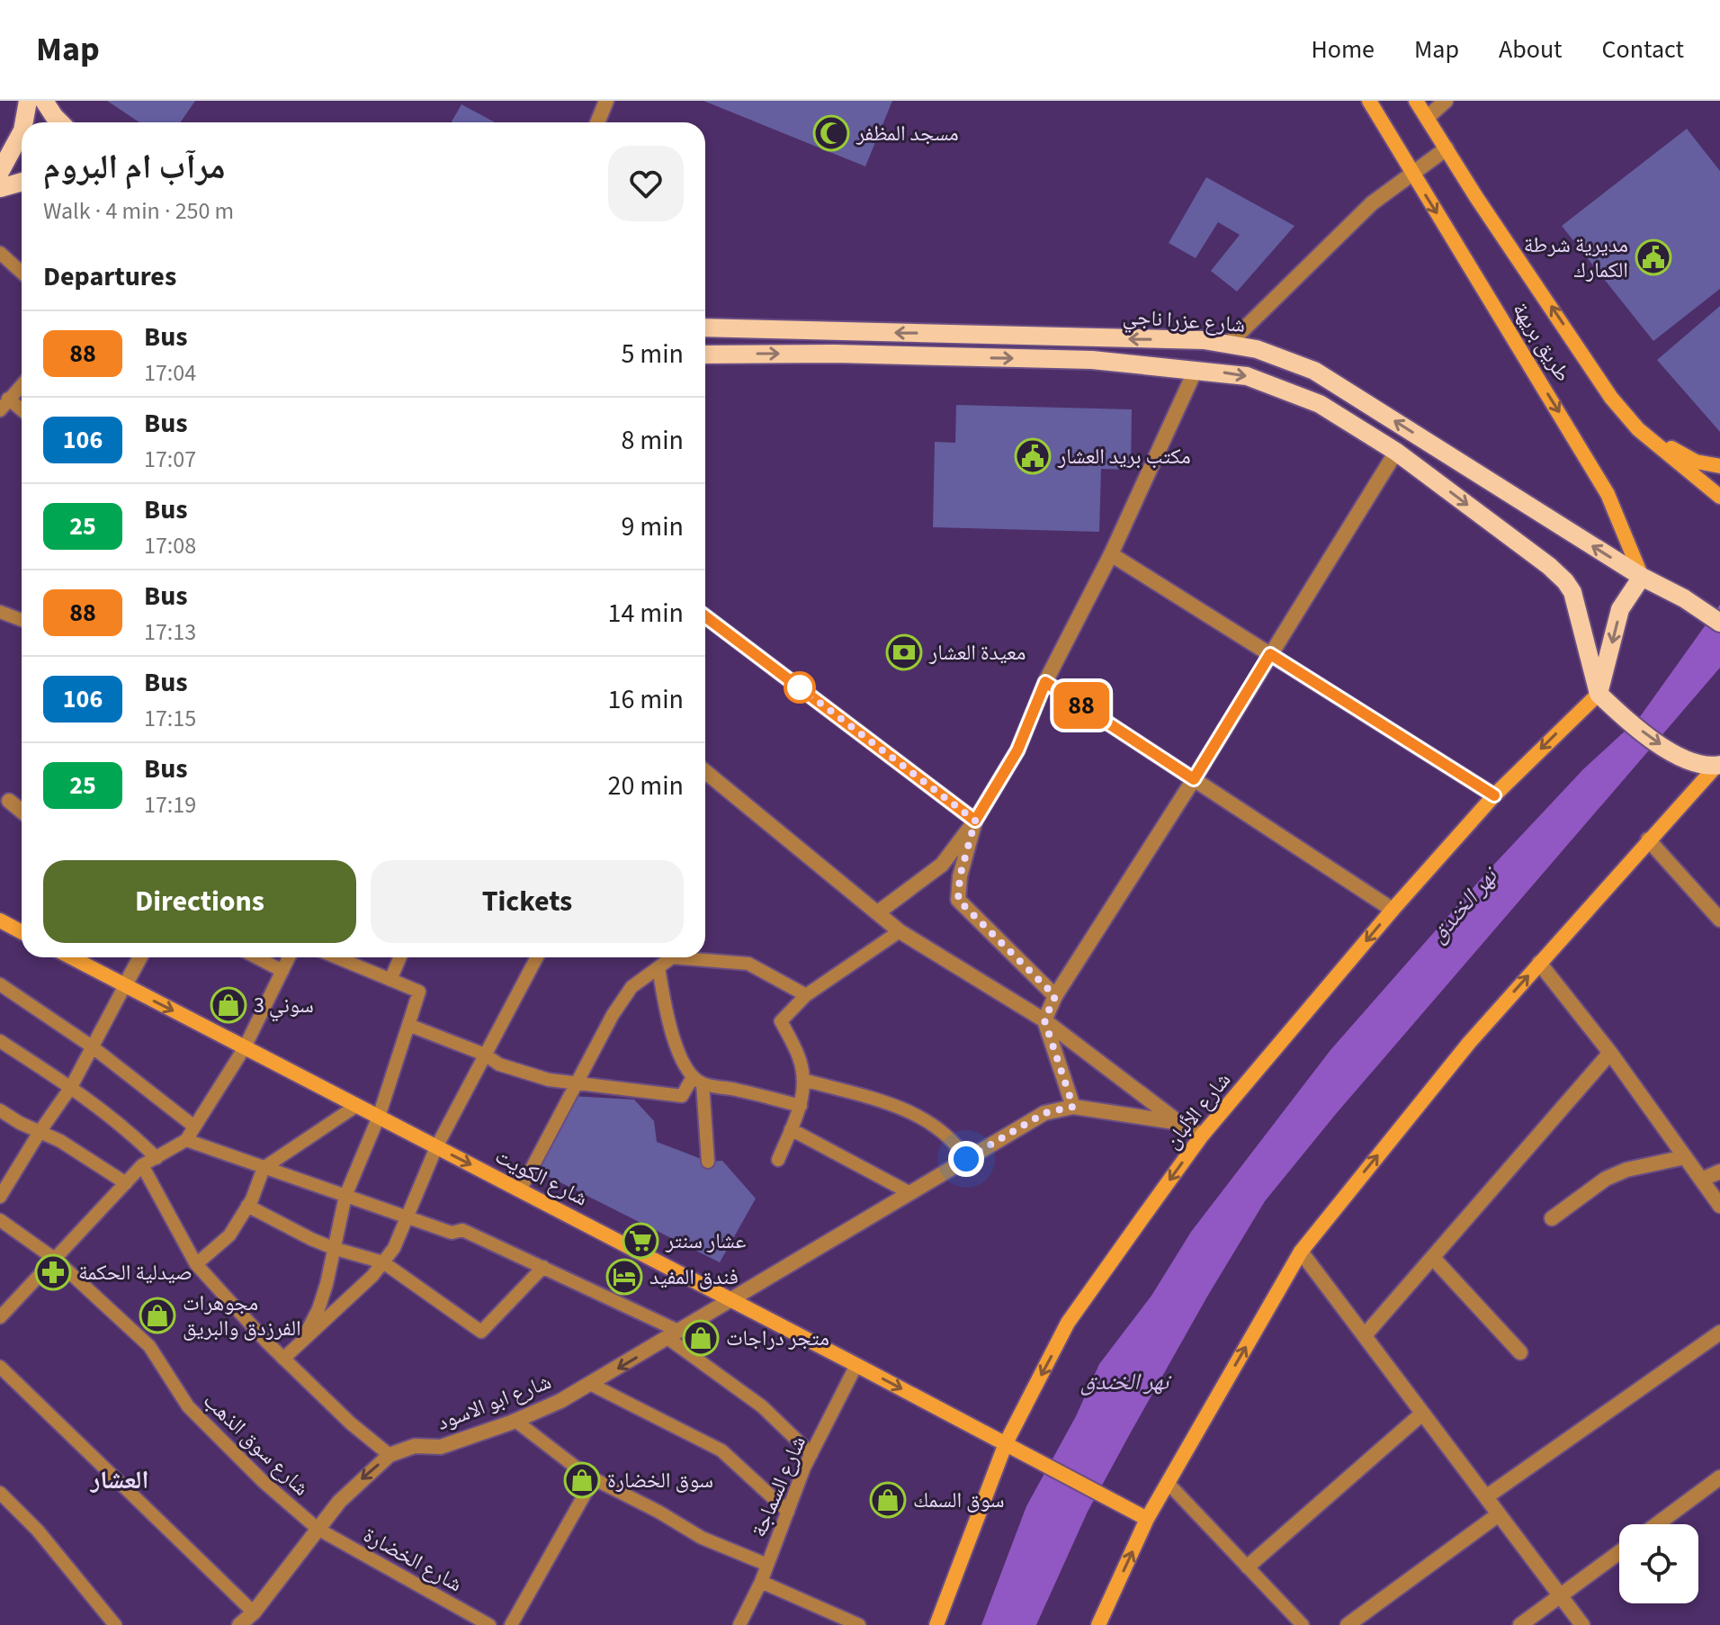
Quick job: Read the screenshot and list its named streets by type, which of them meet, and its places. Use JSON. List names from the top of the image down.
{
  "streets": {
    "main road": [
      "شارع عزرا ناجي",
      "طريق بريهة",
      "شارع الألبان",
      "شارع الكويت"
    ],
    "street": [
      "شارع ابو الاسود",
      "شارع سوق الذهب",
      "شارع السماجة",
      "شارع الخضارة"
    ]
  },
  "crossings": [
    ["شارع عزرا ناجي", "طريق بريهة"],
    ["شارع الألبان", "شارع الكويت"],
    ["شارع الكويت", "شارع ابو الاسود"],
    ["شارع الكويت", "شارع السماجة"],
    ["شارع ابو الاسود", "شارع سوق الذهب"],
    ["شارع ابو الاسود", "شارع الخضارة"],
    ["شارع سوق الذهب", "شارع الخضارة"]
  ],
  "one_way": ["شارع الألبان"],
  "districts": ["العشار"],
  "water": ["نهر الخندق"],
  "places": {
    "mosque": ["مسجد المظفر"],
    "public building": ["مديرية شرطة الكمارك", "مكتب بريد العشار"],
    "bank": ["معيدة العشار"],
    "shop": [
      "سوني 3",
      "مجوهرات الفرزدق والبريق",
      "متجر دراجات",
      "سوق الخضارة",
      "سوق السمك"
    ],
    "supermarket": ["عشار سنتر"],
    "pharmacy": ["صيدلية الحكمة"],
    "hotel": ["فندق المفيد"]
  },
  "lines": ["bus line 88"],
  "page": {
    "header": "Map",
    "nav": [
      "Home",
      "Map",
      "About",
      "Contact"
    ],
    "on_map": "88",
    "heading": [
      ["مرآب ام البروم", "Walk · 4 min · 250 m"],
      "Departures"
    ],
    "list": [
      {
        "mark": "88",
        "name": "Bus",
        "note": "17:04",
        "value": "5 min"
      },
      {
        "mark": "106",
        "name": "Bus",
        "note": "17:07",
        "value": "8 min"
      },
      {
        "mark": "25",
        "name": "Bus",
        "note": "17:08",
        "value": "9 min"
      },
      {
        "mark": "88",
        "name": "Bus",
        "note": "17:13",
        "value": "14 min"
      },
      {
        "mark": "106",
        "name": "Bus",
        "note": "17:15",
        "value": "16 min"
      },
      {
        "mark": "25",
        "name": "Bus",
        "note": "17:19",
        "value": "20 min"
      }
    ],
    "buttons": ["Directions", "Tickets"]
  }
}
